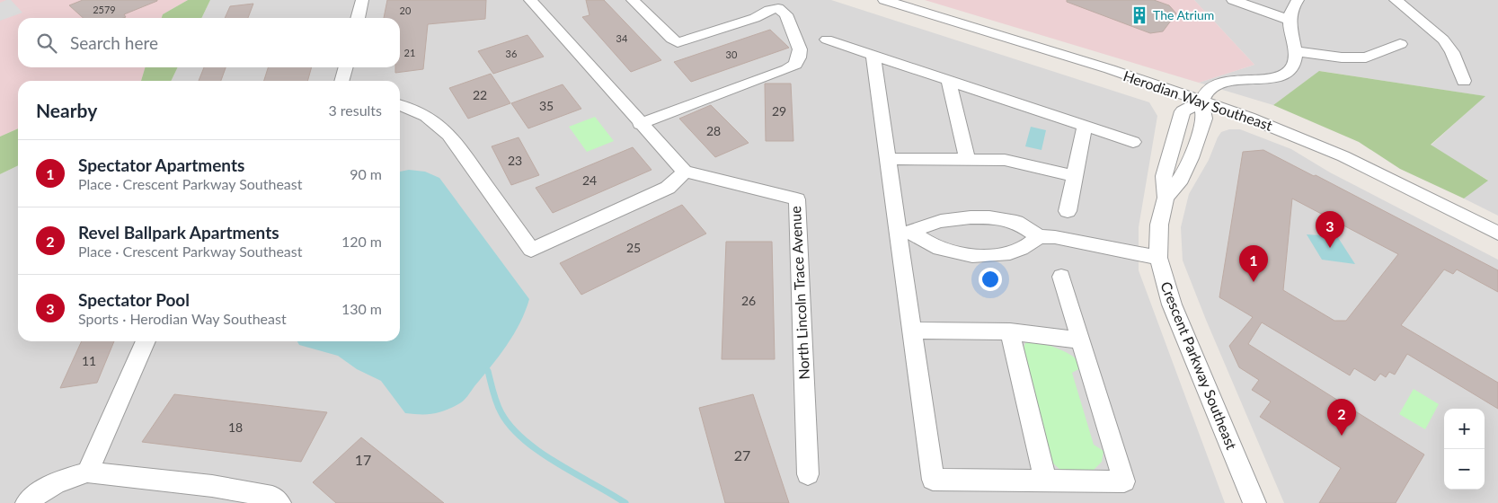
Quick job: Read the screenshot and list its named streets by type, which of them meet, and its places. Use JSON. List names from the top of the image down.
{
  "streets": {
    "street": ["Herodian Way Southeast", "North Lincoln Trace Avenue", "Crescent Parkway Southeast"]
  },
  "crossings": [
    ["Herodian Way Southeast", "Crescent Parkway Southeast"]
  ],
  "places": {
    "building": ["The Atrium"]
  },
  "house_numbers": [
    "2579",
    "20",
    "34",
    "21",
    "36",
    "30",
    "22",
    "35",
    "29",
    "28",
    "23",
    "24",
    "25",
    "26",
    "11",
    "18",
    "27",
    "17"
  ],
  "page": {
    "search": "Search here",
    "heading": ["Nearby", "3 results"],
    "list": [
      {
        "mark": "1",
        "name": "Spectator Apartments",
        "note": "Place · Crescent Parkway Southeast",
        "value": "90 m"
      },
      {
        "mark": "2",
        "name": "Revel Ballpark Apartments",
        "note": "Place · Crescent Parkway Southeast",
        "value": "120 m"
      },
      {
        "mark": "3",
        "name": "Spectator Pool",
        "note": "Sports · Herodian Way Southeast",
        "value": "130 m"
      }
    ],
    "pins": ["3", "1", "2"],
    "map_buttons": ["+", "−"]
  }
}
